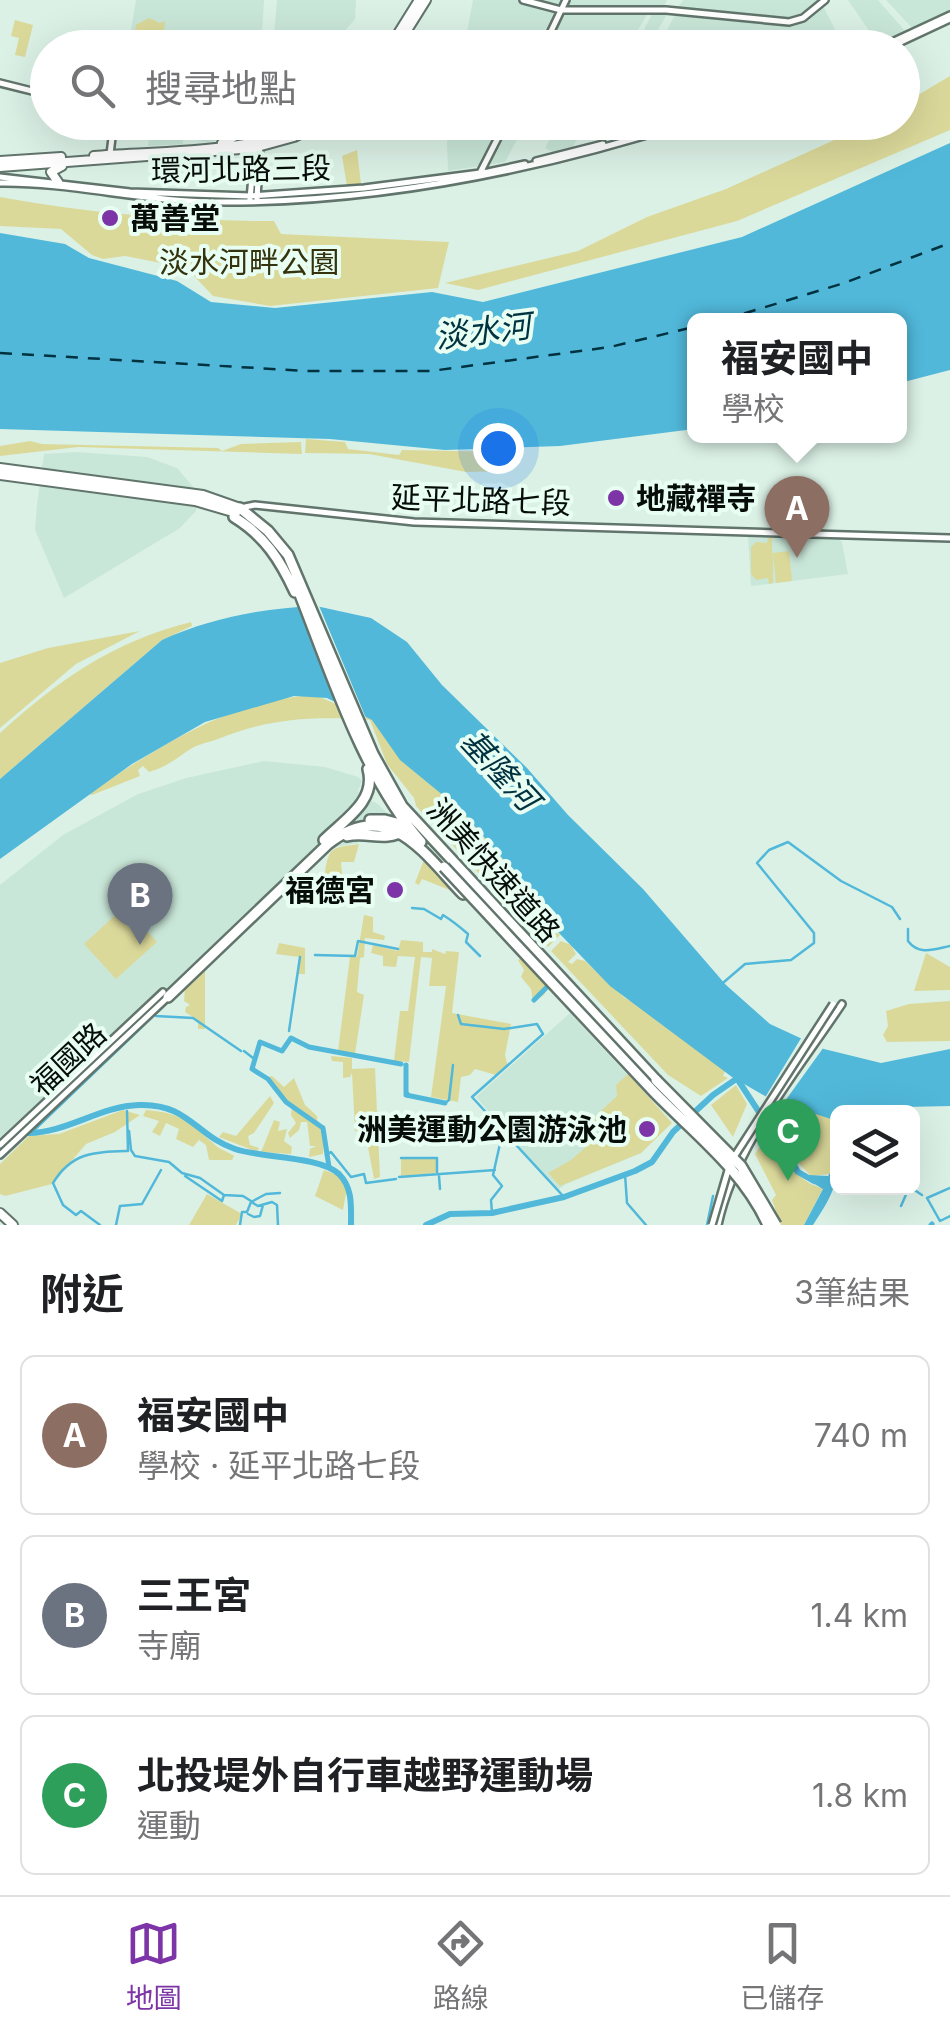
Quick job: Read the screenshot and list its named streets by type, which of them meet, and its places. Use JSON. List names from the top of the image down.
{
  "streets": {
    "highway": ["洲美快速道路"],
    "main road": ["延平北路七段"],
    "street": ["環河北路三段", "福國路"]
  },
  "water": ["淡水河", "基隆河"],
  "parks": ["淡水河畔公園"],
  "places": [
    "萬善堂",
    "地藏禪寺",
    "福德宮",
    "洲美運動公園游泳池"
  ],
  "page": {
    "search": "搜尋地點",
    "popup": ["福安國中", "學校"],
    "pins": ["A", "B", "C"],
    "heading": ["附近", "3筆結果"],
    "list": [
      {
        "mark": "A",
        "name": "福安國中",
        "note": "學校 · 延平北路七段",
        "value": "740 m"
      },
      {
        "mark": "B",
        "name": "三王宮",
        "note": "寺廟",
        "value": "1.4 km"
      },
      {
        "mark": "C",
        "name": "北投堤外自行車越野運動場",
        "note": "運動",
        "value": "1.8 km"
      }
    ],
    "nav": ["地圖", "路線", "已儲存"]
  }
}
